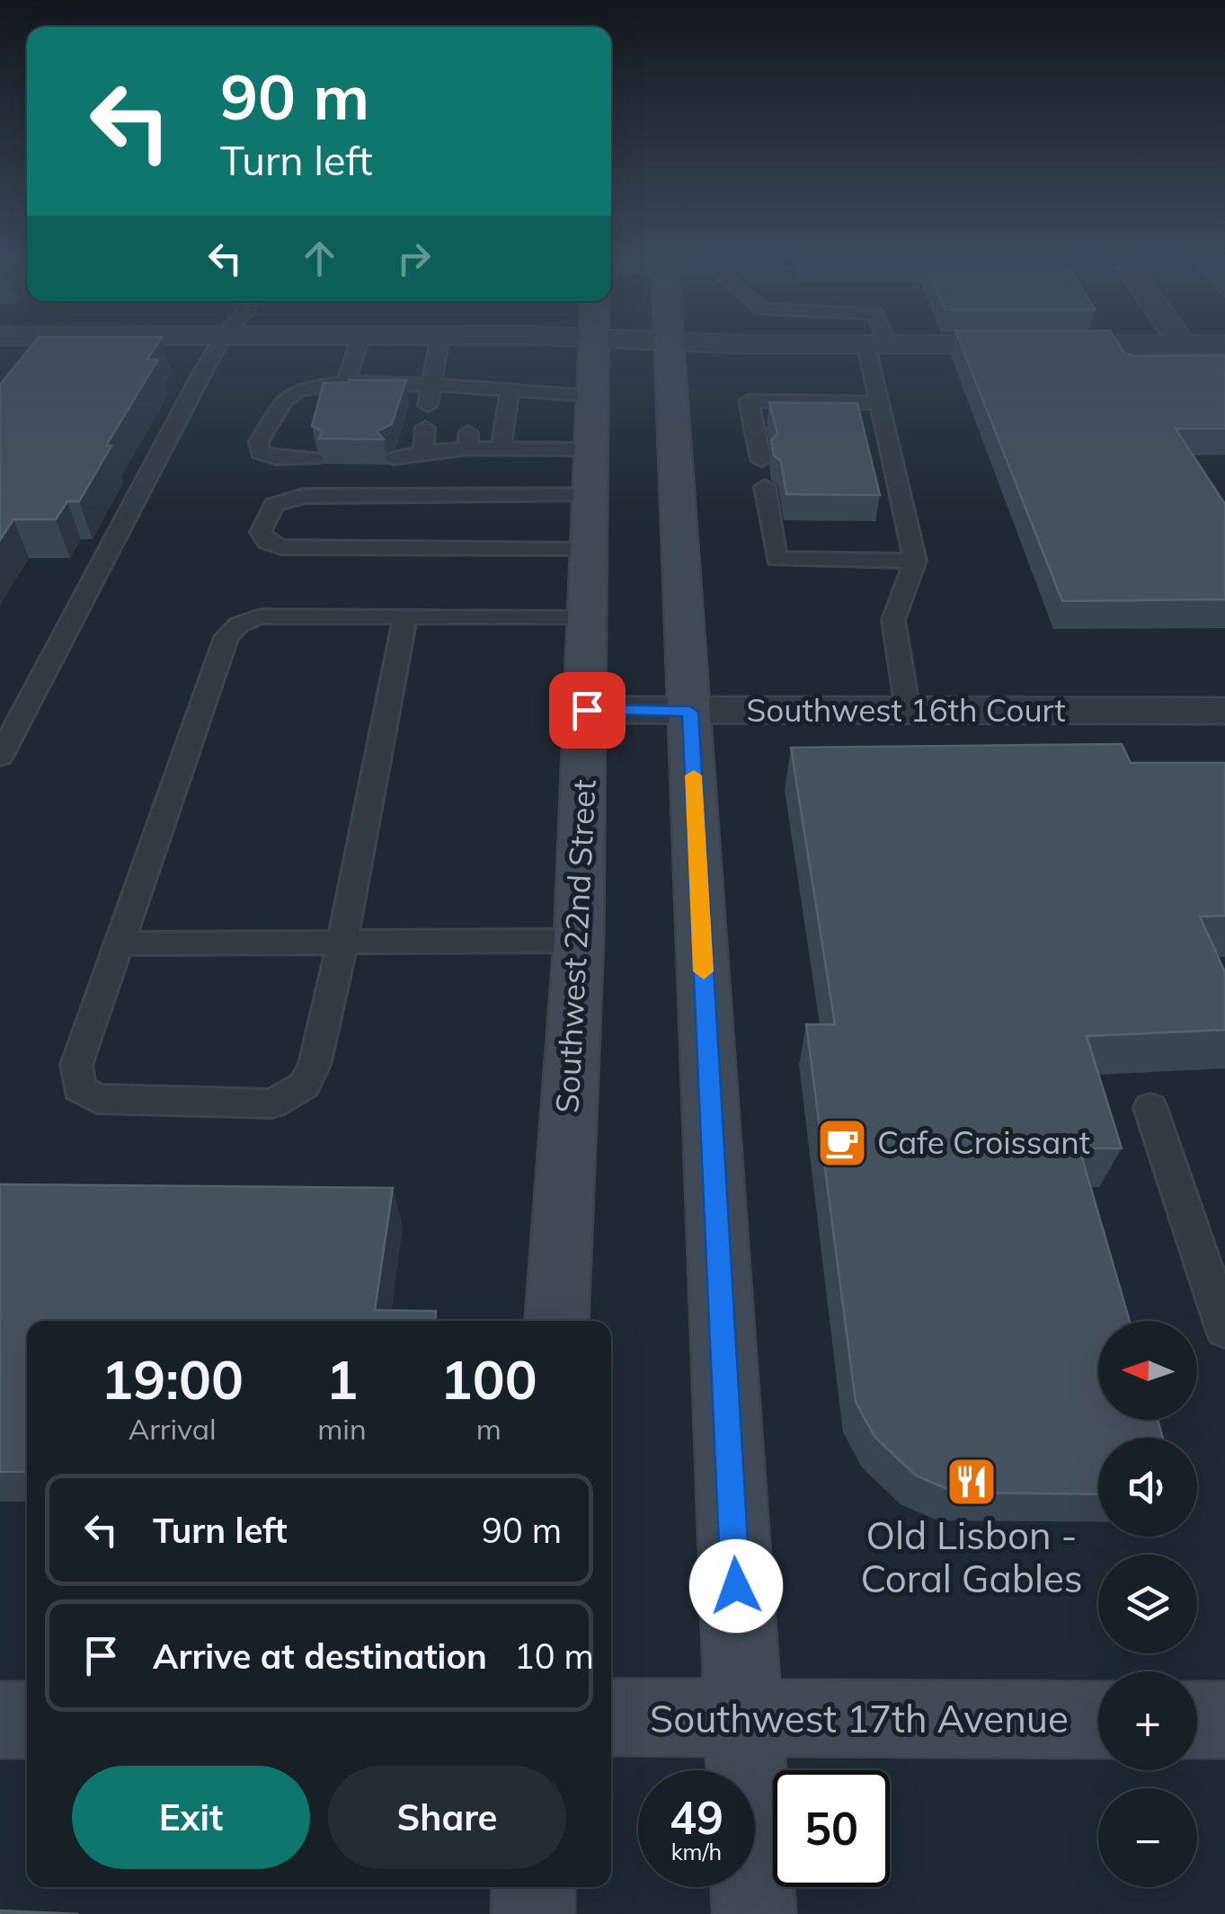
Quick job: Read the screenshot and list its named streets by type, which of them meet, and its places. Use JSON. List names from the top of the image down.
{
  "streets": {
    "main road": ["Southwest 22nd Street", "Southwest 17th Avenue"],
    "street": ["Southwest 16th Court"]
  },
  "crossings": [
    ["Southwest 16th Court", "Southwest 22nd Street"]
  ],
  "places": {
    "cafe": ["Cafe Croissant"],
    "restaurant": ["Old Lisbon - Coral Gables"]
  },
  "north": "left",
  "page": {
    "turn": ["90 m", "Turn left"],
    "map_buttons": ["+", "−"],
    "eta": [
      "19:00",
      "Arrival",
      "1",
      "min",
      "100",
      "m"
    ],
    "list": [
      {
        "name": "Turn left",
        "value": "90 m"
      },
      {
        "name": "Arrive at destination",
        "value": "10 m"
      }
    ],
    "buttons": ["Exit", "Share"],
    "speed": "49 km/h",
    "limit": "50"
  }
}
